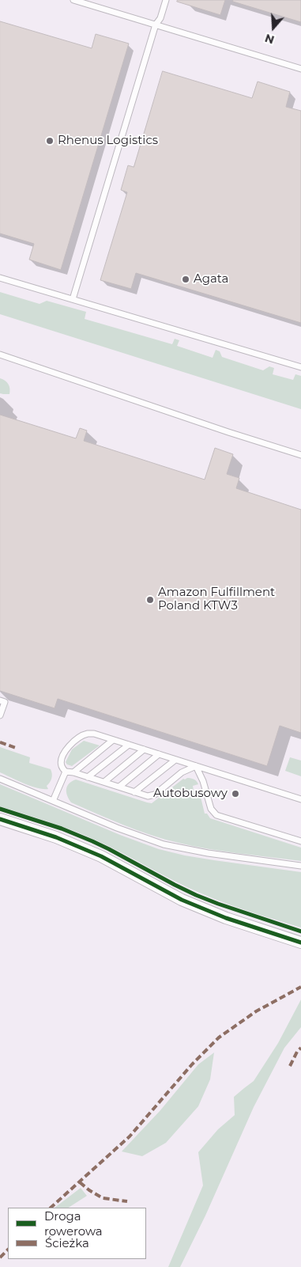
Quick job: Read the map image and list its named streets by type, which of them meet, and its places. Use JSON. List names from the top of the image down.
{
  "places": [
    "Rhenus Logistics",
    "Agata",
    "Amazon Fulfillment Poland KTW3",
    "Autobusowy"
  ],
  "legend": ["Droga rowerowa", "Ścieżka"],
  "north": "bottom"
}
